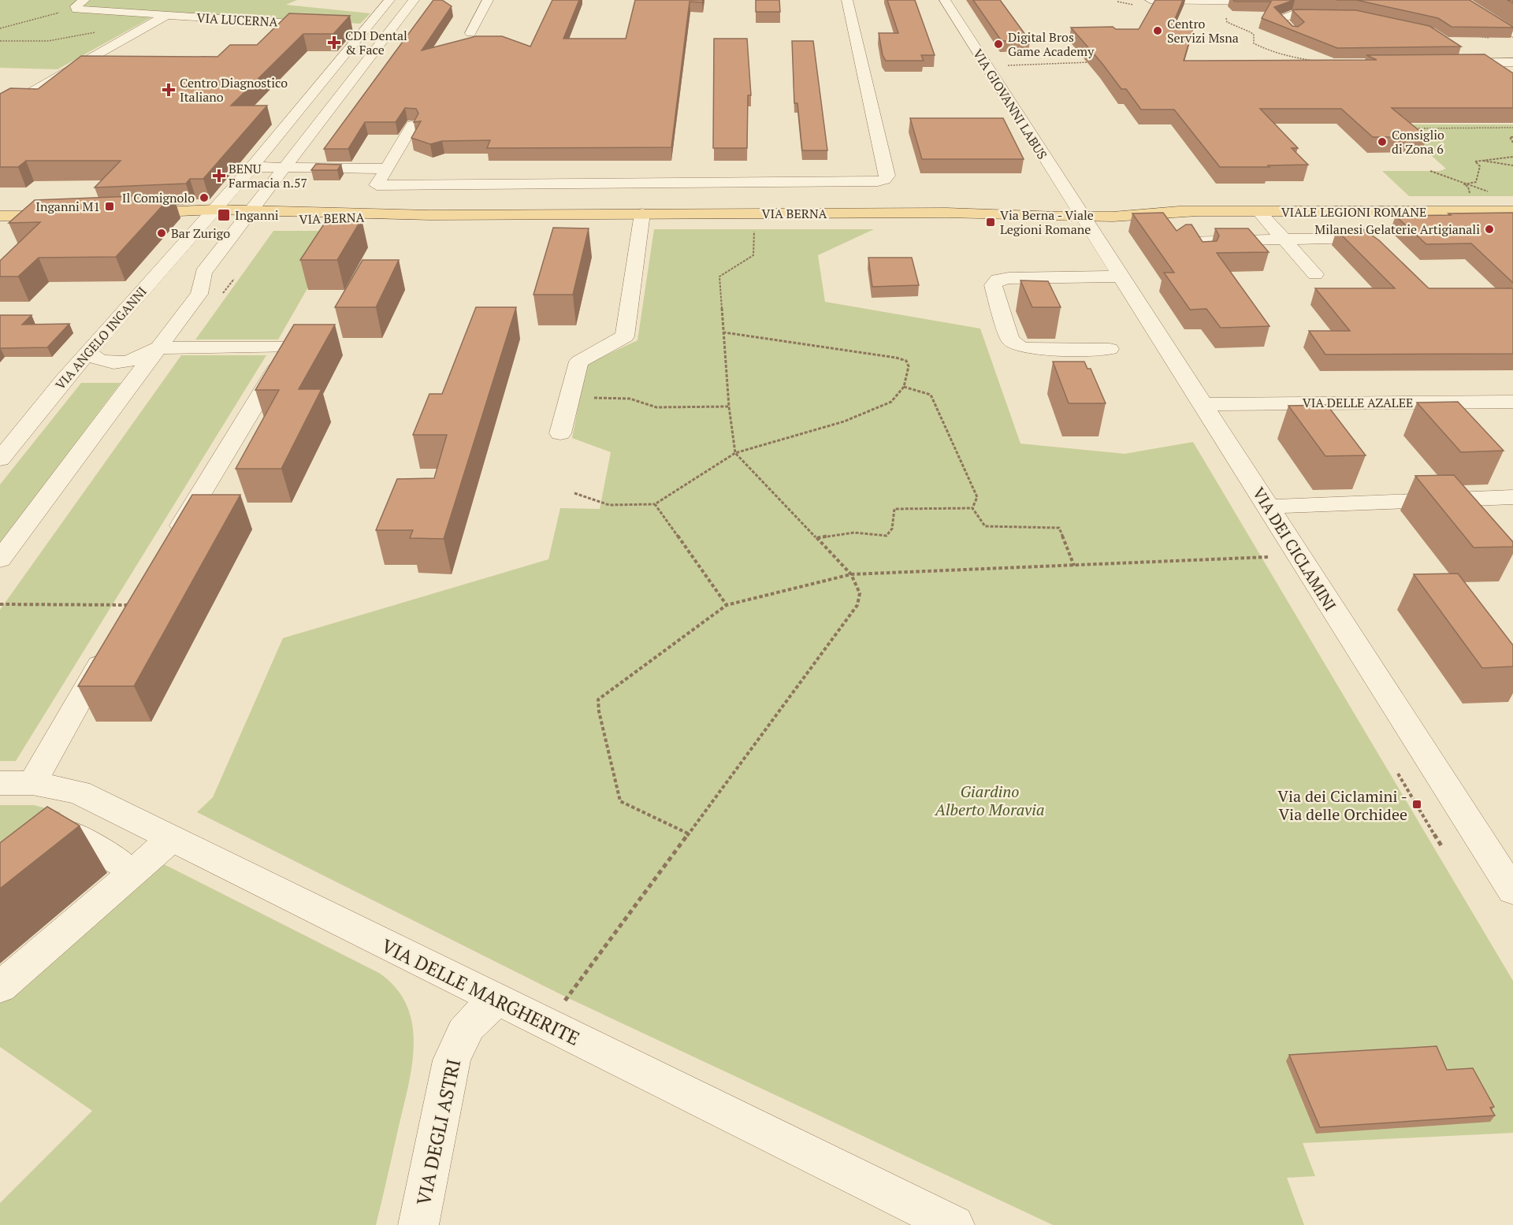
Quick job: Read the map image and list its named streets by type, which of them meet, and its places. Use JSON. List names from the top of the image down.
{
  "streets": {
    "main road": ["VIALE LEGIONI ROMANE", "VIA BERNA"],
    "street": [
      "VIA LUCERNA",
      "VIA GIOVANNI LABUS",
      "VIA ANGELO INGANNI",
      "VIA DELLE AZALEE",
      "VIA DEI CICLAMINI",
      "VIA DELLE MARGHERITE",
      "VIA DEGLI ASTRI"
    ]
  },
  "crossings": [
    ["VIA GIOVANNI LABUS", "VIALE LEGIONI ROMANE"],
    ["VIA GIOVANNI LABUS", "VIA BERNA"],
    ["VIA GIOVANNI LABUS", "VIA DEI CICLAMINI"],
    ["VIALE LEGIONI ROMANE", "VIA BERNA"],
    ["VIALE LEGIONI ROMANE", "VIA DEI CICLAMINI"],
    ["VIA BERNA", "VIA ANGELO INGANNI"],
    ["VIA BERNA", "VIA DEI CICLAMINI"],
    ["VIA DELLE AZALEE", "VIA DEI CICLAMINI"],
    ["VIA DELLE MARGHERITE", "VIA DEGLI ASTRI"]
  ],
  "parks": ["Giardino Alberto Moravia"],
  "places": {
    "other": [
      "Centro Servizi Msna",
      "Digital Bros Game Academy",
      "Consiglio di Zona 6",
      "Il Comignolo",
      "Milanesi Gelaterie Artigianali",
      "Bar Zurigo"
    ],
    "health": ["CDI Dental & Face", "Centro Diagnostico Italiano", "BENU Farmacia n.57"],
    "transit": [
      "Inganni M1",
      "Inganni",
      "Via Berna - Viale Legioni Romane",
      "Via dei Ciclamini - Via delle Orchidee"
    ]
  }
}
